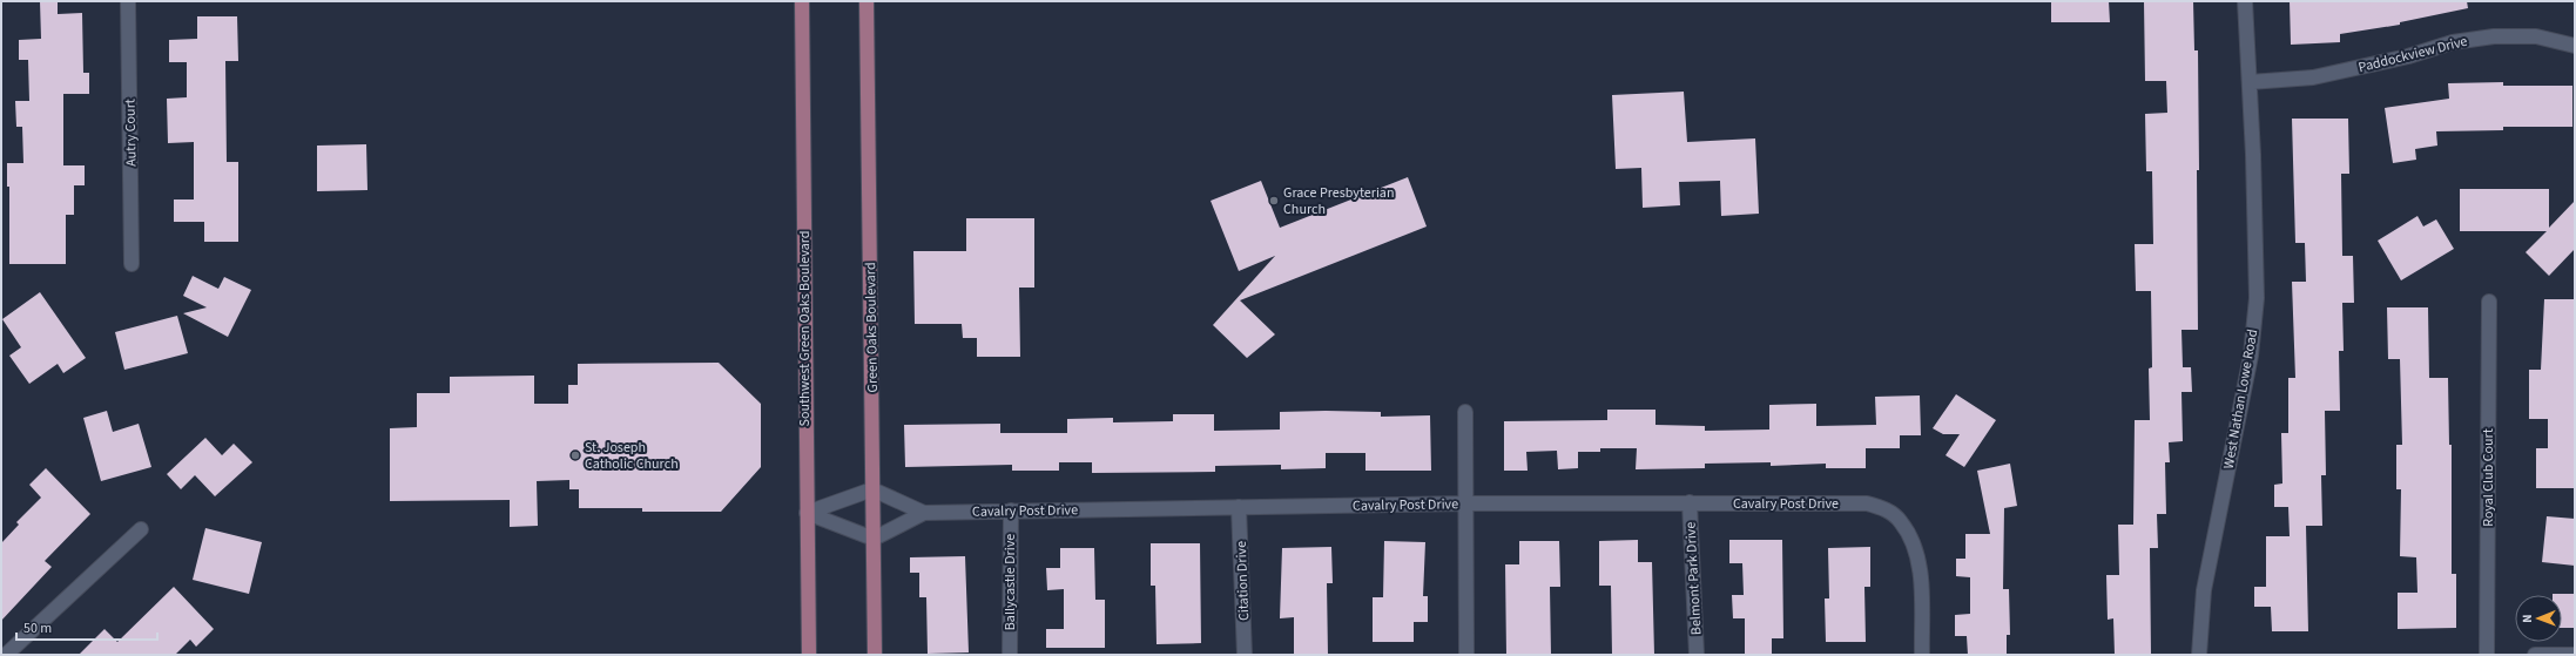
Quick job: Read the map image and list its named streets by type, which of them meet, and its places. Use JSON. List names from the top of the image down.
{
  "streets": {
    "main road": ["Green Oaks Boulevard", "Southwest Green Oaks Boulevard"],
    "street": [
      "Paddockview Drive",
      "Autry Court",
      "West Nathan Lowe Road",
      "Royal Club Court",
      "Cavalry Post Drive",
      "Belmont Park Drive",
      "Citation Drive",
      "Ballycastle Drive"
    ]
  },
  "crossings": [
    ["Paddockview Drive", "West Nathan Lowe Road"],
    ["Green Oaks Boulevard", "Cavalry Post Drive"],
    ["Cavalry Post Drive", "Belmont Park Drive"],
    ["Cavalry Post Drive", "Citation Drive"],
    ["Cavalry Post Drive", "Ballycastle Drive"]
  ],
  "places": ["Grace Presbyterian Church", "St. Joseph Catholic Church"],
  "scale_bar": "50 m",
  "north": "left"
}
